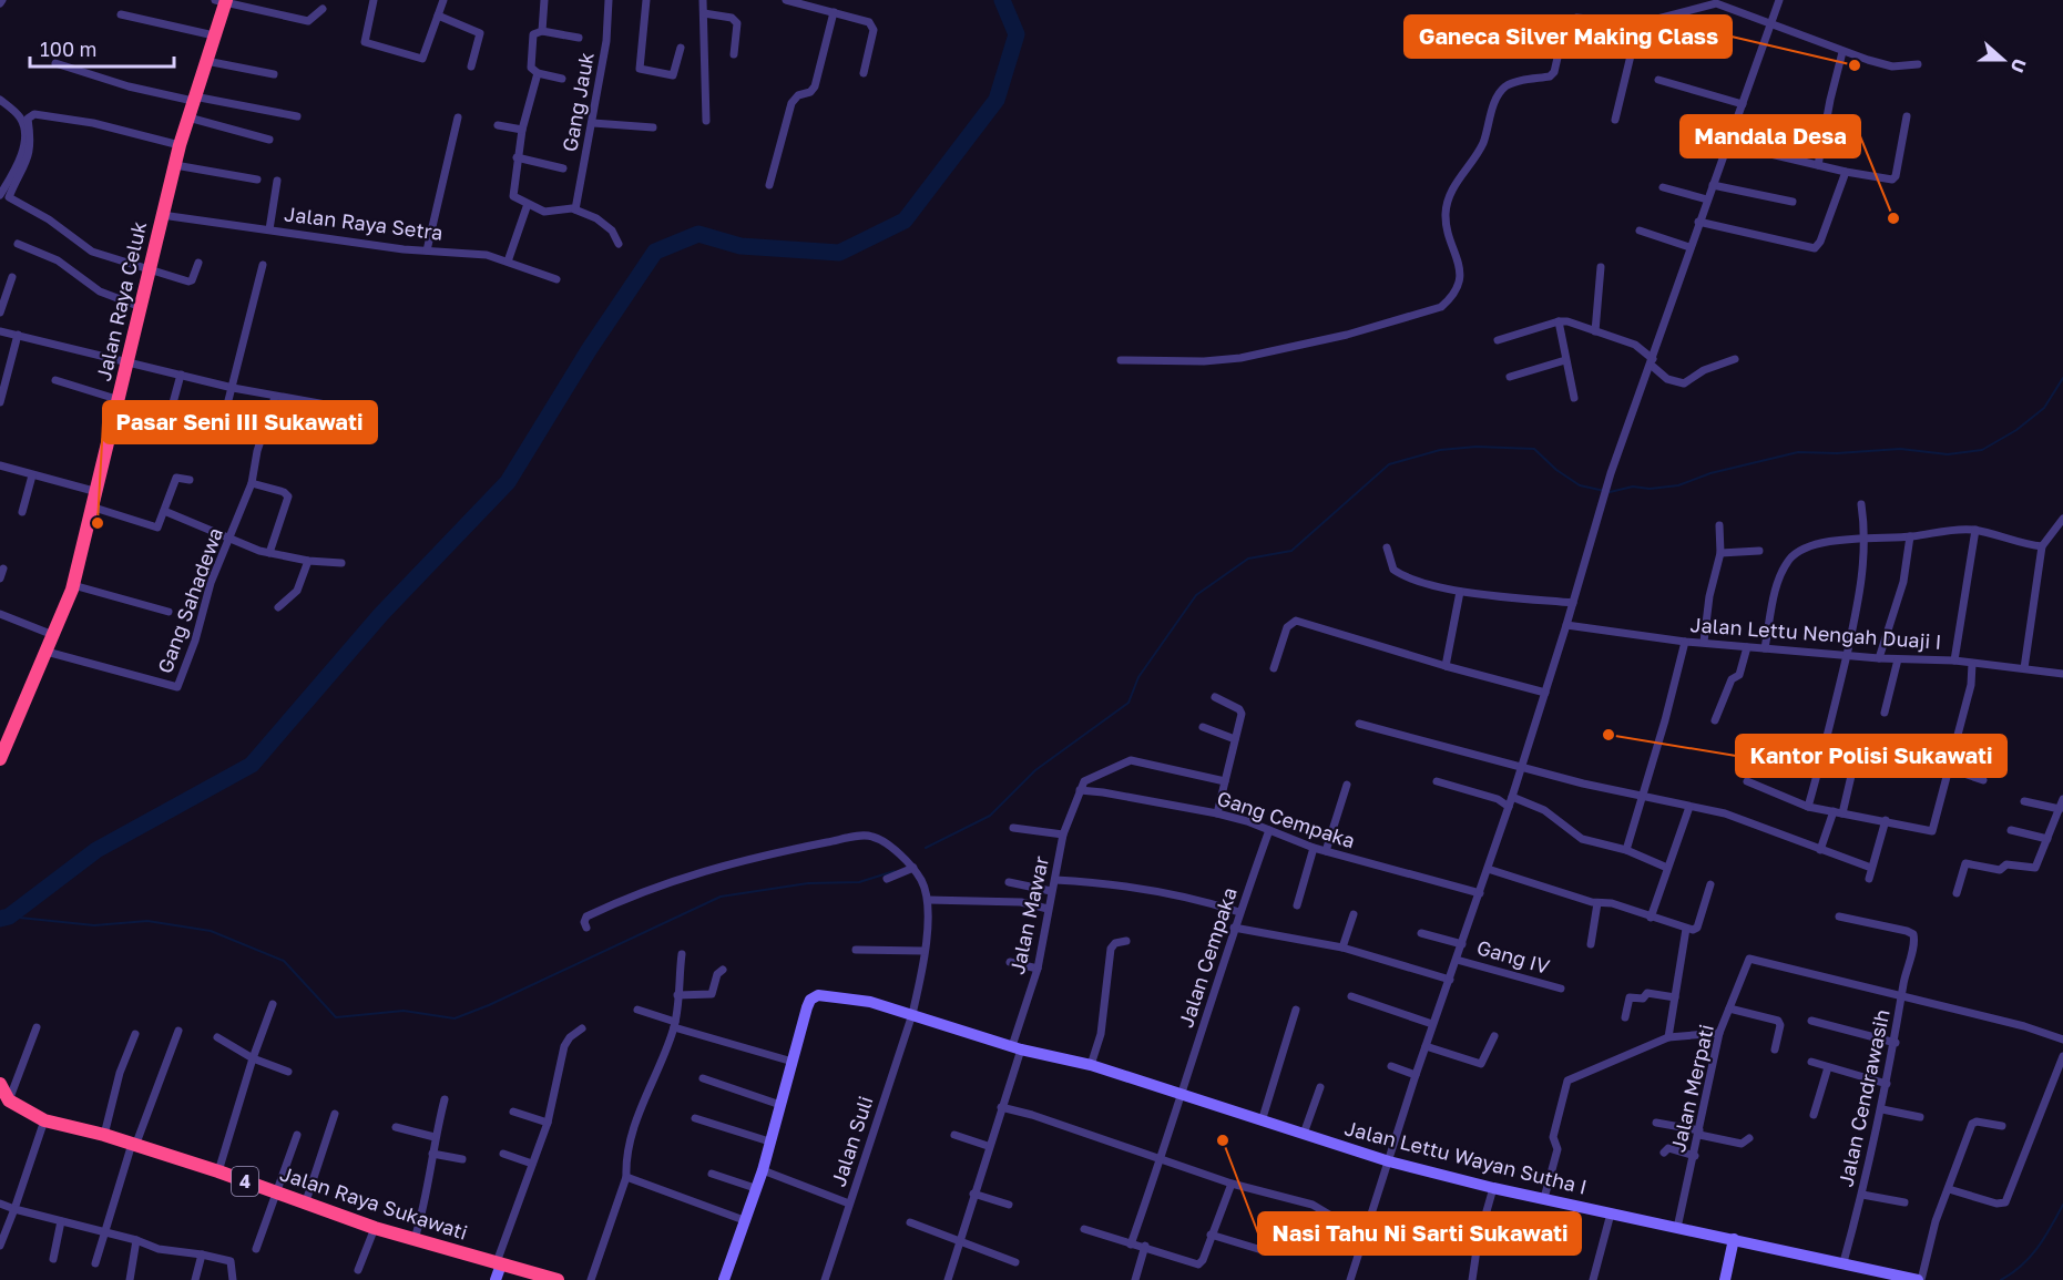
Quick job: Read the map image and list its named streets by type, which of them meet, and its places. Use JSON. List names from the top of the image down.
{
  "streets": {
    "highway": ["Jalan Raya Celuk", "4", "Jalan Raya Sukawati"],
    "street": [
      "Gang Jauk",
      "Jalan Raya Setra",
      "Gang Sahadewa",
      "Jalan Lettu Nengah Duaji I",
      "Gang Cempaka",
      "Jalan Mawar",
      "Jalan Cempaka",
      "Gang IV",
      "Jalan Merpati",
      "Jalan Cendrawasih",
      "Jalan Suli",
      "Jalan Lettu Wayan Sutha I"
    ]
  },
  "crossings": [
    ["Jalan Raya Setra", "Jalan Raya Celuk"],
    ["Jalan Raya Celuk", "Gang Sahadewa"],
    ["Gang Cempaka", "Jalan Mawar"],
    ["Gang Cempaka", "Jalan Cempaka"],
    ["Jalan Mawar", "Jalan Lettu Wayan Sutha I"],
    ["Jalan Cempaka", "Jalan Lettu Wayan Sutha I"],
    ["Jalan Merpati", "Jalan Cendrawasih"],
    ["Jalan Merpati", "Jalan Lettu Wayan Sutha I"],
    ["Jalan Cendrawasih", "Jalan Lettu Wayan Sutha I"],
    ["Jalan Suli", "Jalan Lettu Wayan Sutha I"]
  ],
  "places": [
    "Ganeca Silver Making Class",
    "Mandala Desa",
    "Pasar Seni III Sukawati",
    "Kantor Polisi Sukawati",
    "Nasi Tahu Ni Sarti Sukawati"
  ],
  "scale_bar": "100 m",
  "north": "right"
}
